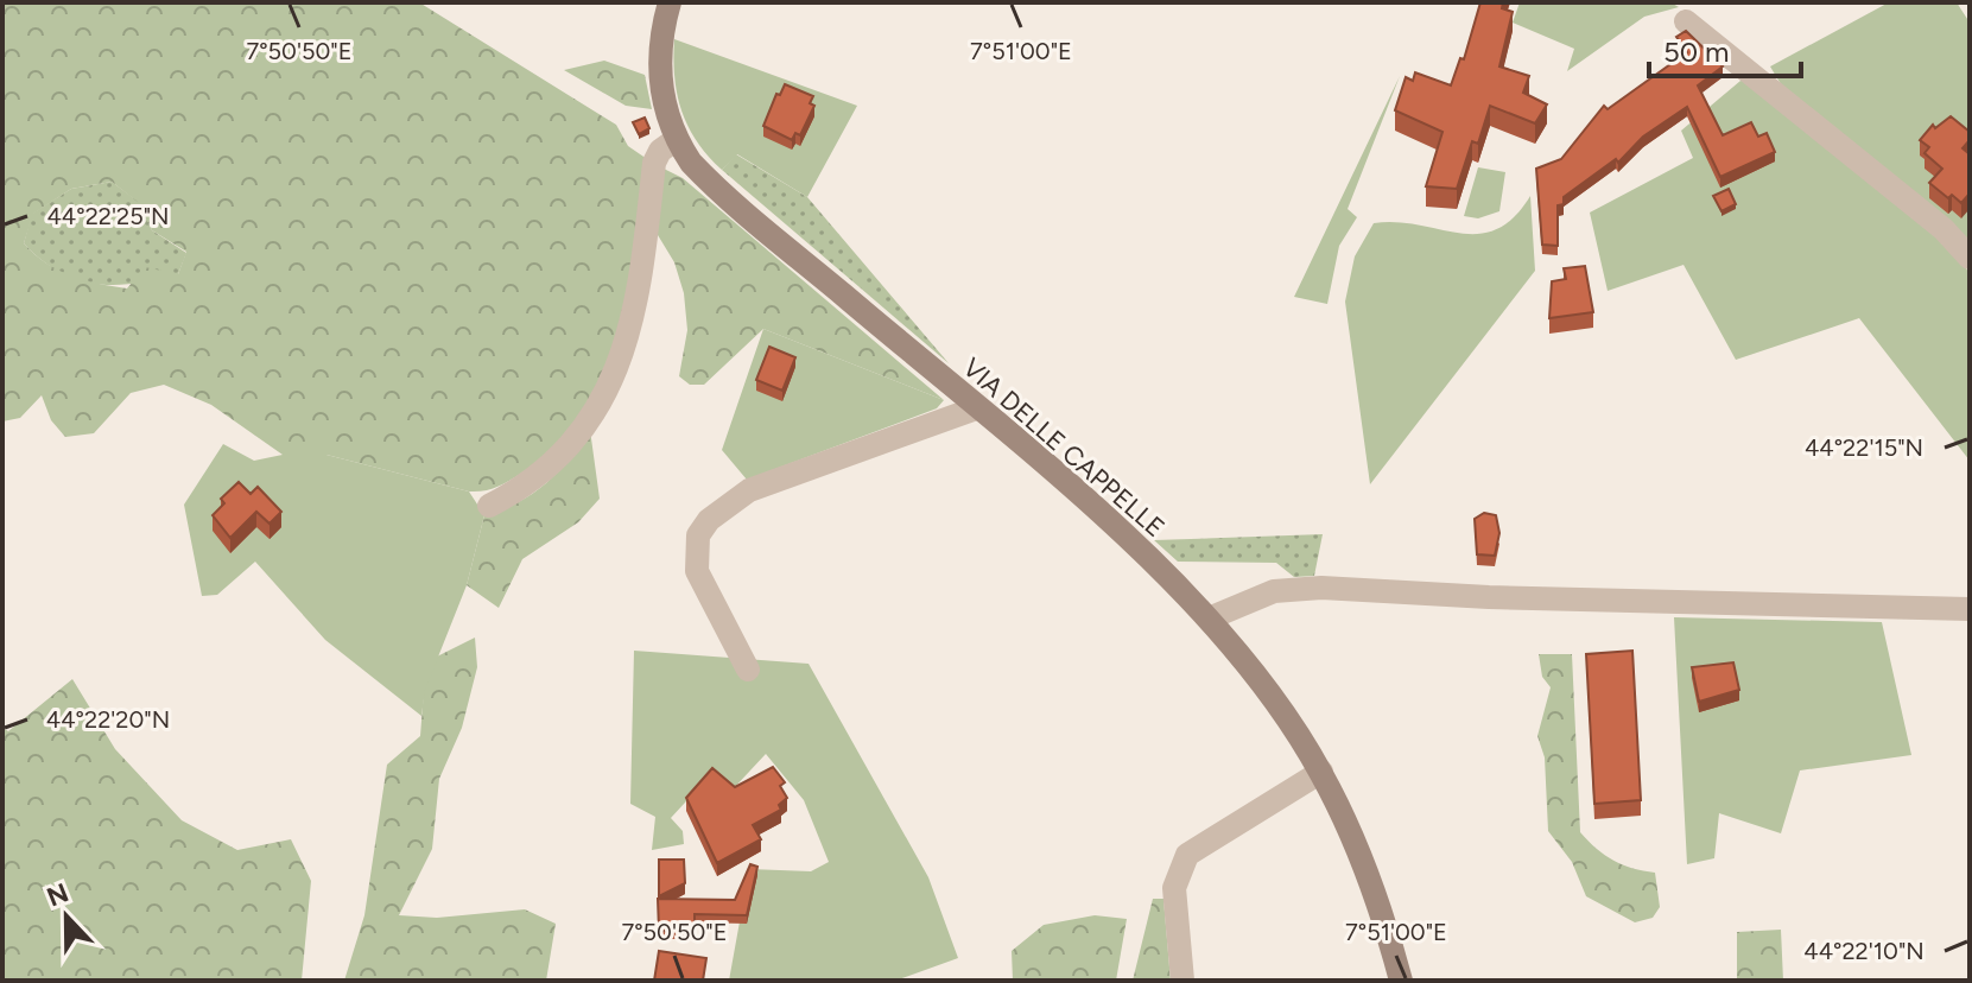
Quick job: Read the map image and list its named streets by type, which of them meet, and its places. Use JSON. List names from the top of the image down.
{
  "streets": {
    "main road": ["VIA DELLE CAPPELLE"]
  },
  "scale_bar": "50 m",
  "north": "top",
  "coordinates": [
    "7°50'50\"E",
    "7°51'00\"E",
    "44°22'25\"N",
    "44°22'15\"N",
    "44°22'20\"N",
    "44°22'10\"N"
  ]
}
